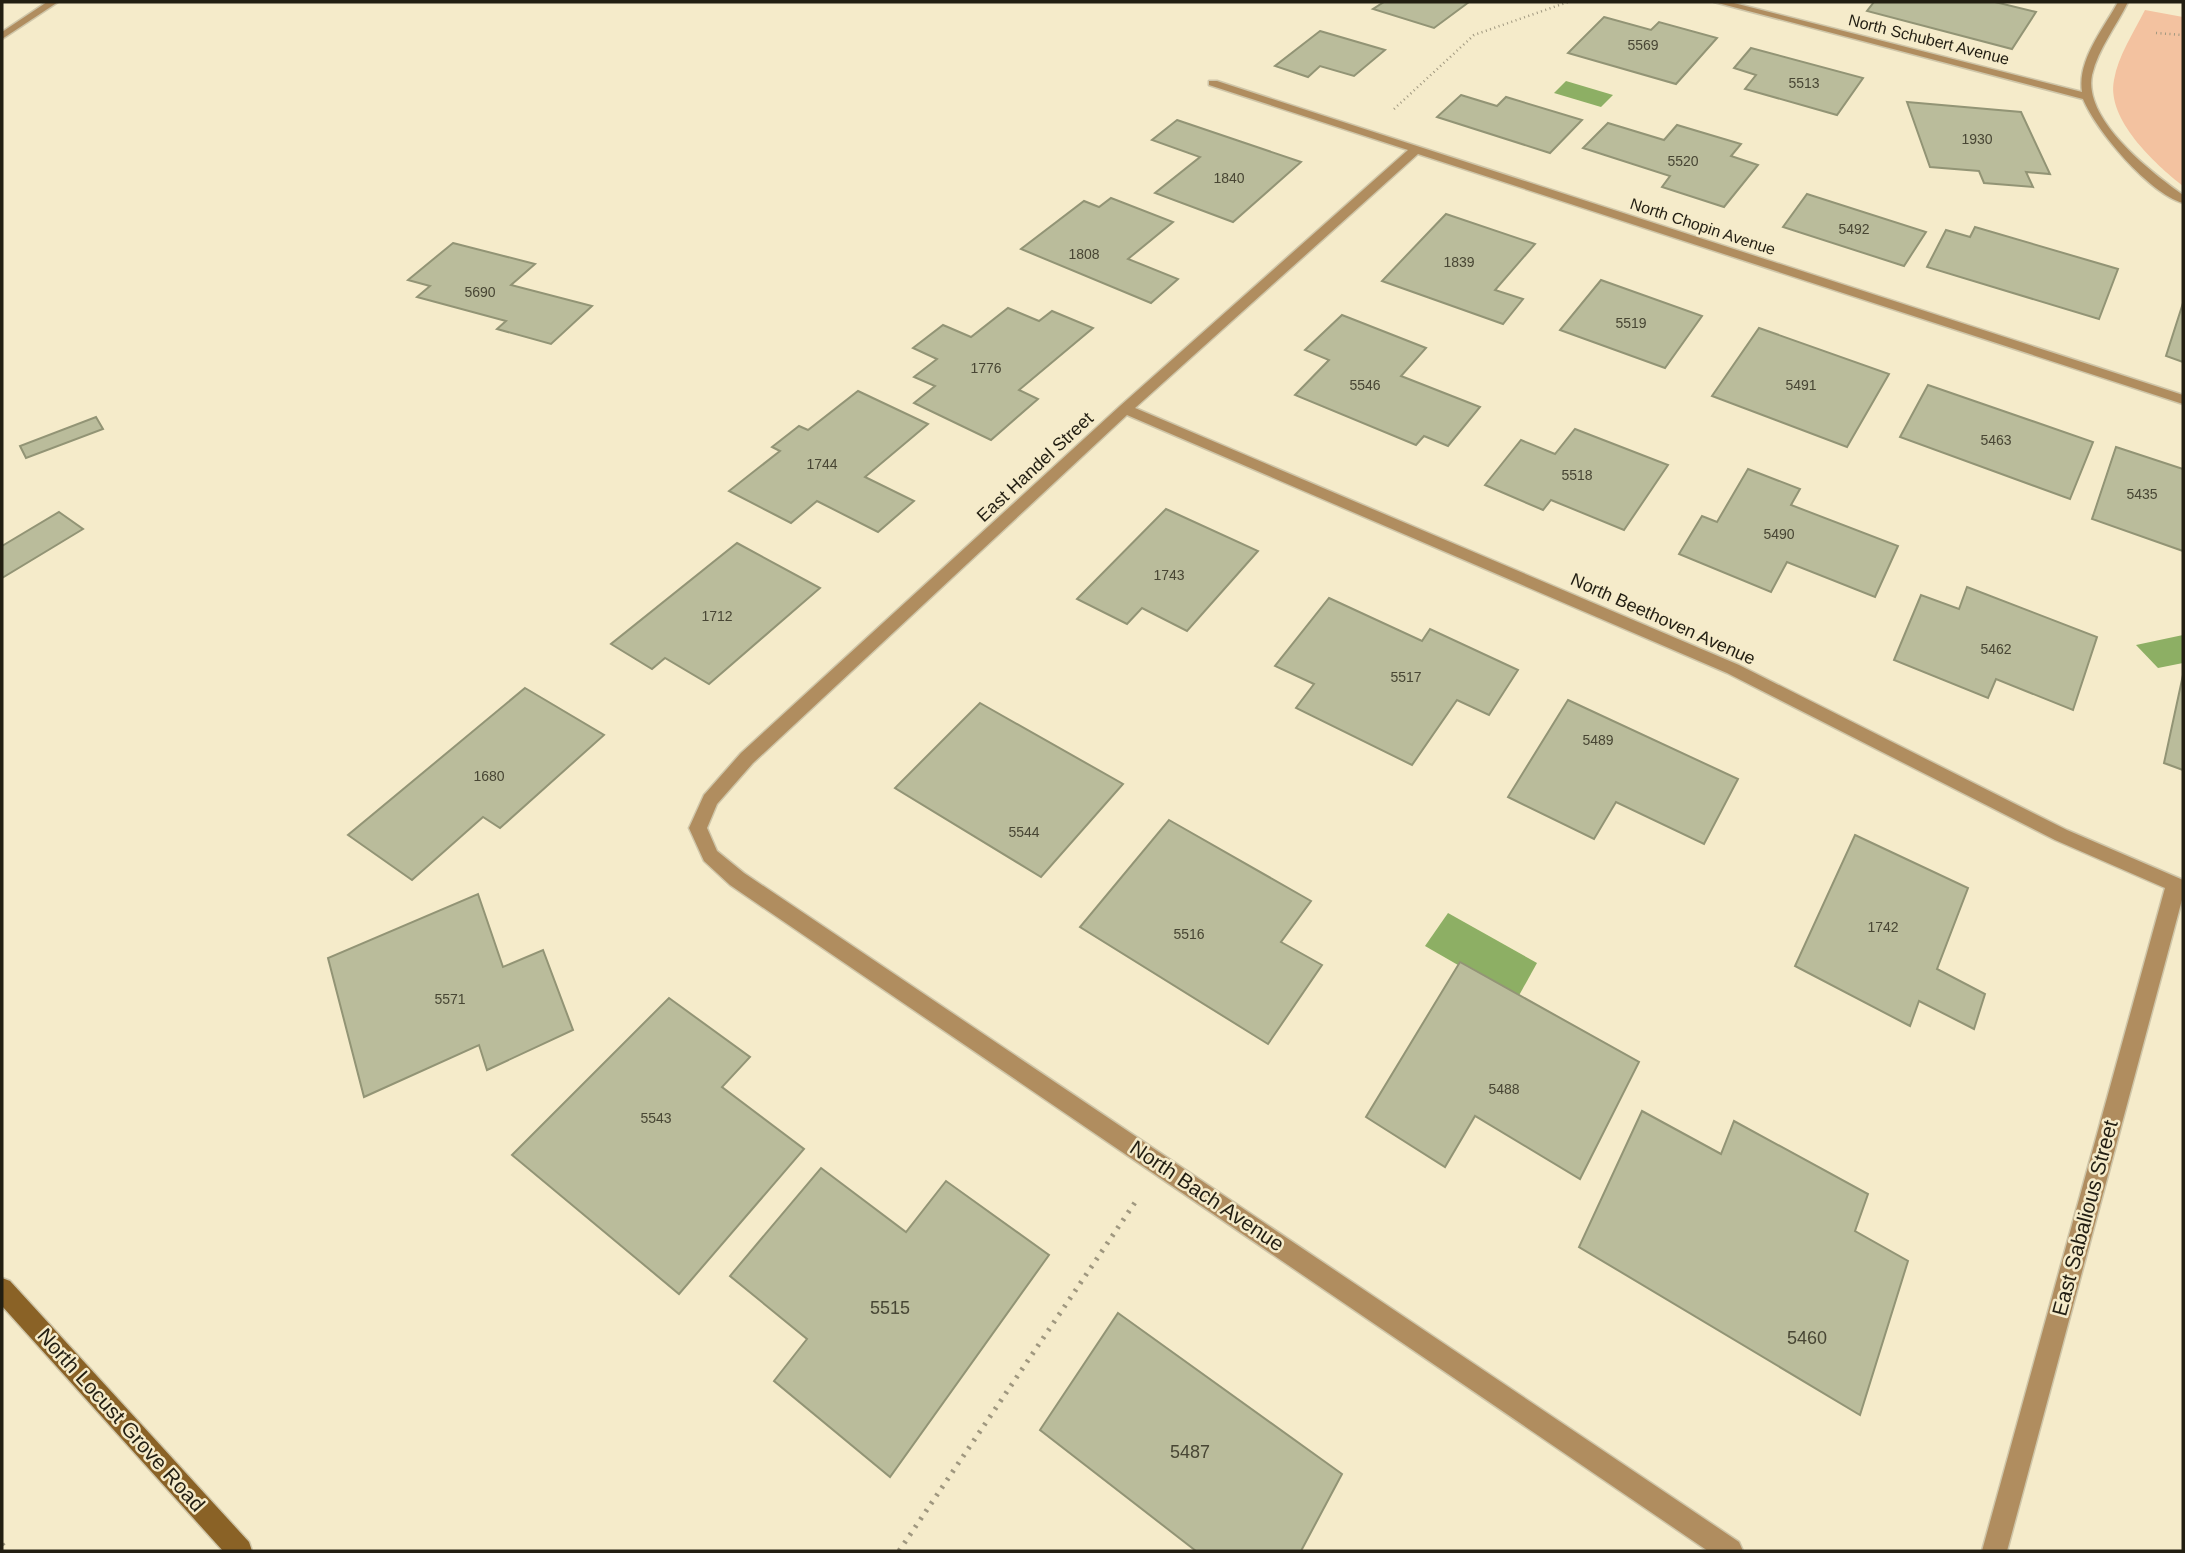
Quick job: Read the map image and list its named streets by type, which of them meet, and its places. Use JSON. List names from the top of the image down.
{
  "streets": {
    "main road": ["North Locust Grove Road"],
    "street": [
      "North Schubert Avenue",
      "North Chopin Avenue",
      "East Handel Street",
      "North Beethoven Avenue",
      "North Bach Avenue",
      "East Sabalious Street"
    ]
  },
  "crossings": [
    ["North Chopin Avenue", "East Handel Street"],
    ["East Handel Street", "North Beethoven Avenue"],
    ["East Handel Street", "North Bach Avenue"],
    ["North Beethoven Avenue", "East Sabalious Street"]
  ],
  "house_numbers": [
    "5569",
    "5513",
    "1930",
    "5520",
    "1840",
    "5492",
    "1808",
    "1839",
    "5690",
    "5519",
    "1776",
    "5546",
    "5491",
    "5463",
    "1744",
    "5518",
    "5435",
    "5490",
    "1743",
    "1712",
    "5462",
    "5517",
    "5489",
    "1680",
    "5544",
    "1742",
    "5516",
    "5571",
    "5488",
    "5543",
    "5515",
    "5460",
    "5487"
  ]
}
